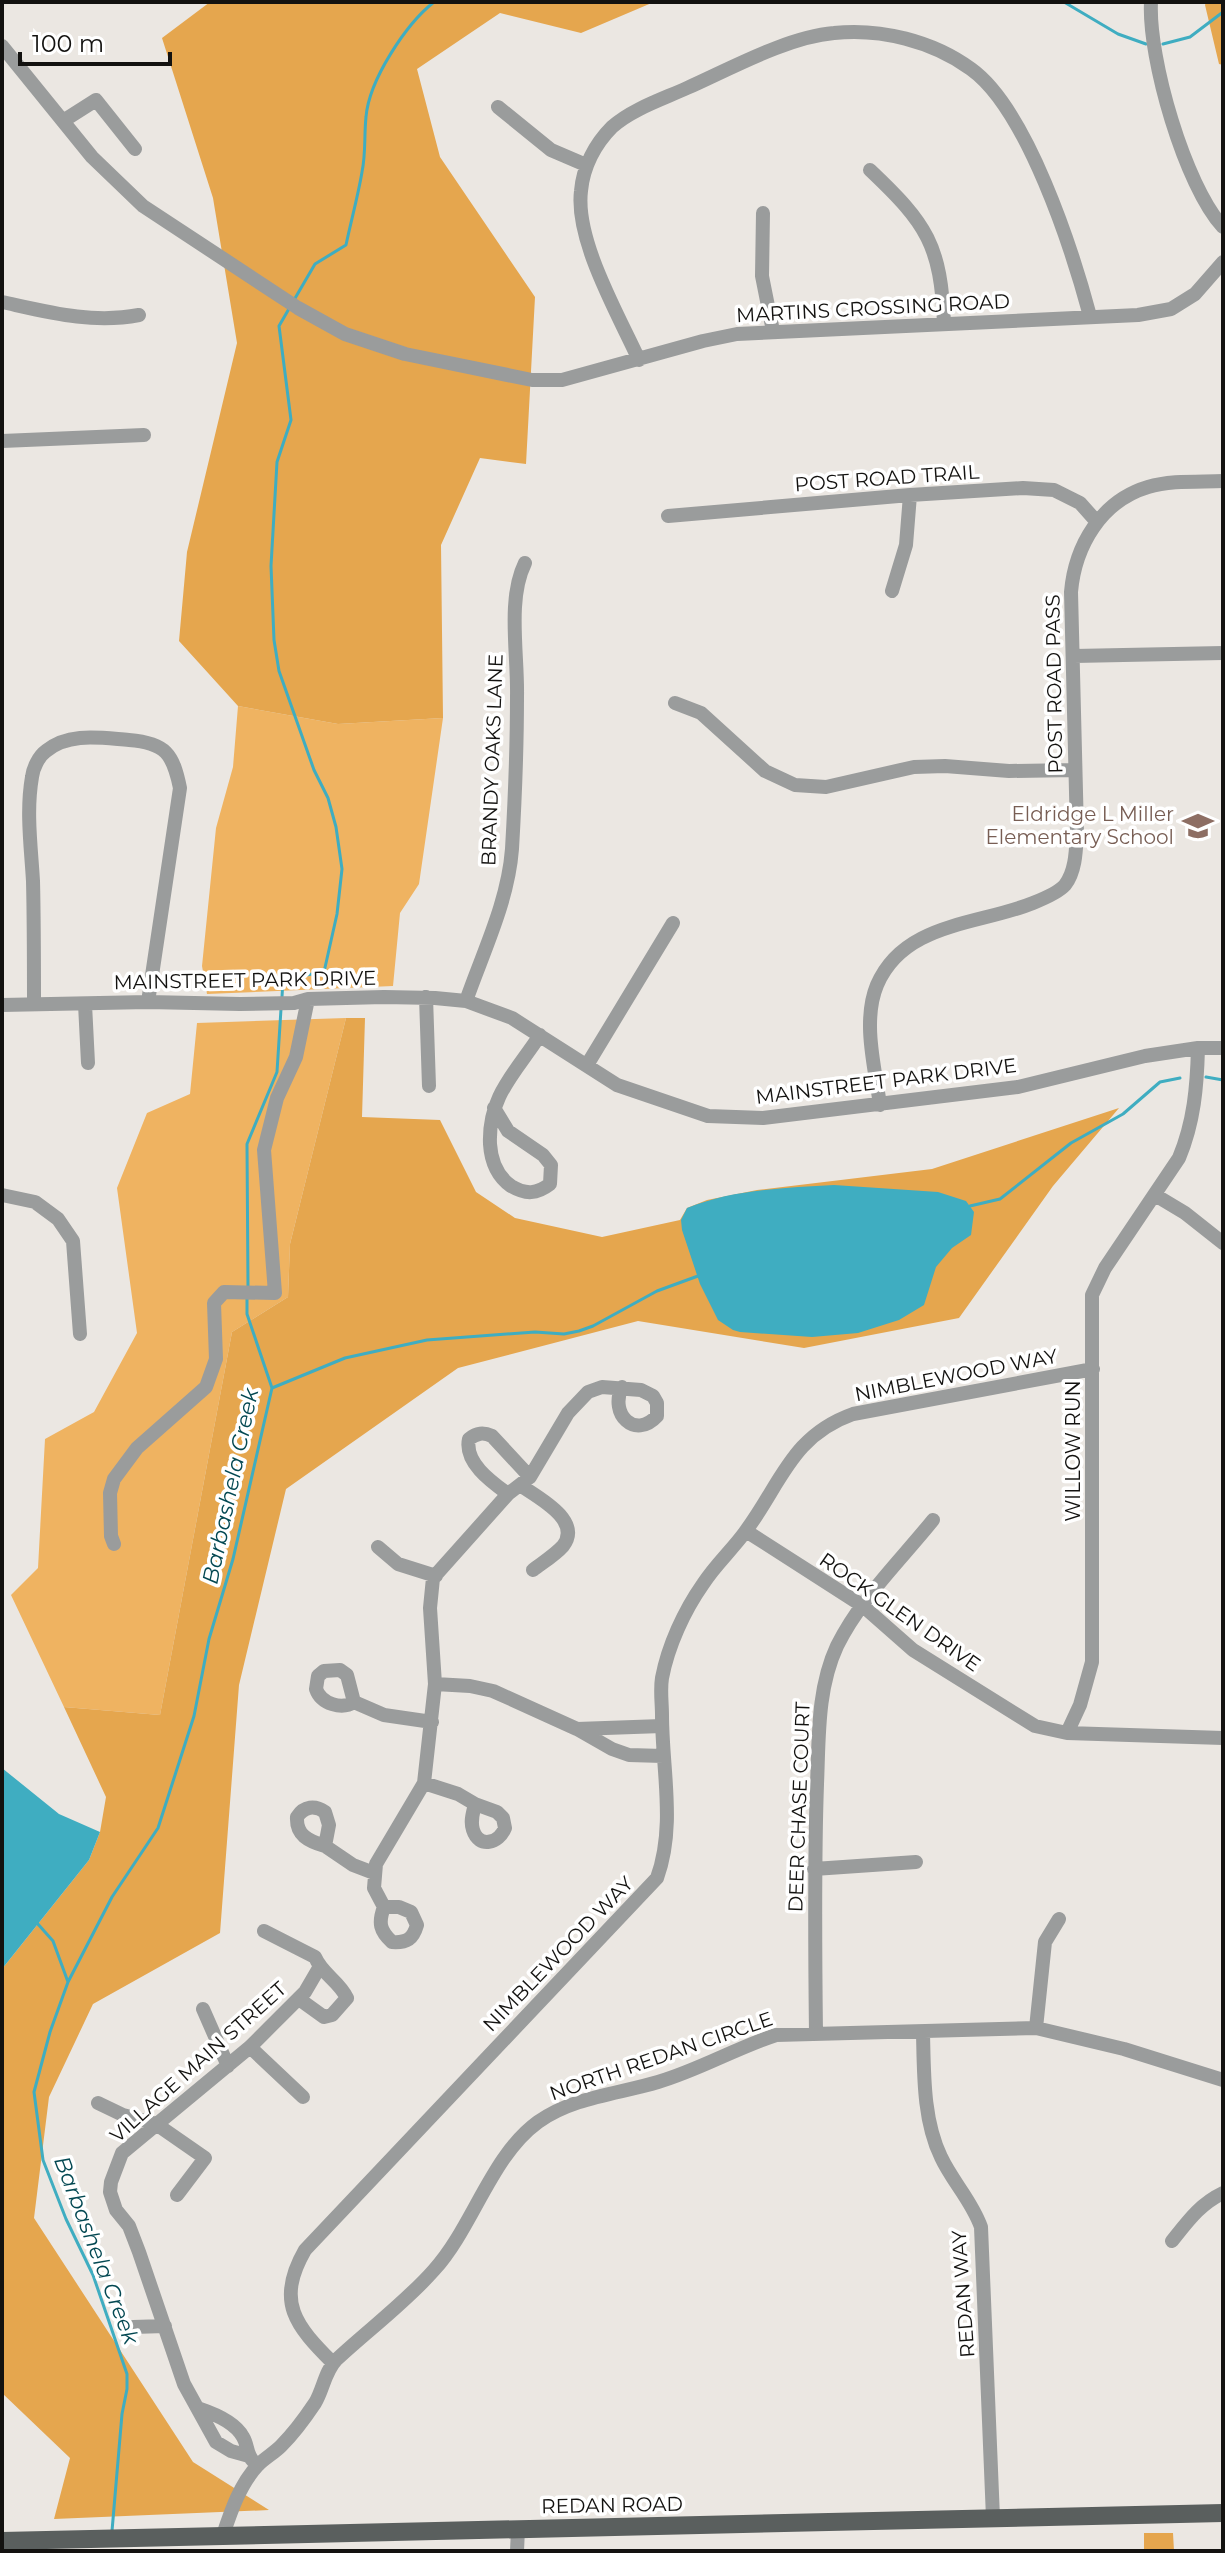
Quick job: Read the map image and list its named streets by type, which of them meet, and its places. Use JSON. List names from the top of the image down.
{
  "streets": {
    "main road": ["REDAN ROAD"],
    "street": [
      "MARTINS CROSSING ROAD",
      "POST ROAD TRAIL",
      "POST ROAD PASS",
      "BRANDY OAKS LANE",
      "MAINSTREET PARK DRIVE",
      "NIMBLEWOOD WAY",
      "WILLOW RUN",
      "ROCK GLEN DRIVE",
      "DEER CHASE COURT",
      "NORTH REDAN CIRCLE",
      "VILLAGE MAIN STREET",
      "REDAN WAY"
    ]
  },
  "crossings": [
    ["POST ROAD TRAIL", "POST ROAD PASS"],
    ["POST ROAD PASS", "MAINSTREET PARK DRIVE"],
    ["BRANDY OAKS LANE", "MAINSTREET PARK DRIVE"],
    ["MAINSTREET PARK DRIVE", "WILLOW RUN"],
    ["NIMBLEWOOD WAY", "WILLOW RUN"],
    ["NIMBLEWOOD WAY", "ROCK GLEN DRIVE"],
    ["NIMBLEWOOD WAY", "NORTH REDAN CIRCLE"],
    ["WILLOW RUN", "ROCK GLEN DRIVE"],
    ["ROCK GLEN DRIVE", "DEER CHASE COURT"],
    ["DEER CHASE COURT", "NORTH REDAN CIRCLE"],
    ["NORTH REDAN CIRCLE", "VILLAGE MAIN STREET"],
    ["NORTH REDAN CIRCLE", "REDAN WAY"],
    ["NORTH REDAN CIRCLE", "REDAN ROAD"],
    ["REDAN WAY", "REDAN ROAD"]
  ],
  "water": ["Barbashela Creek"],
  "places": {
    "school or university": ["Eldridge L Miller Elementary School"]
  },
  "scale_bar": "100 m"
}
